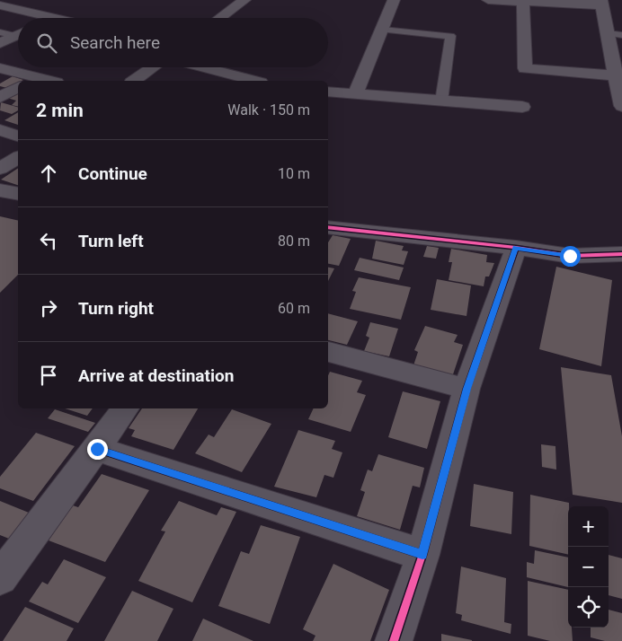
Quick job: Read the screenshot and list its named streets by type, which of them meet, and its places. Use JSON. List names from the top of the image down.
{
  "page": {
    "search": "Search here",
    "heading": ["2 min", "Walk · 150 m"],
    "list": [
      ["Continue", "10 m"],
      ["Turn left", "80 m"],
      ["Turn right", "60 m"],
      "Arrive at destination"
    ],
    "map_buttons": ["+", "−"]
  }
}
